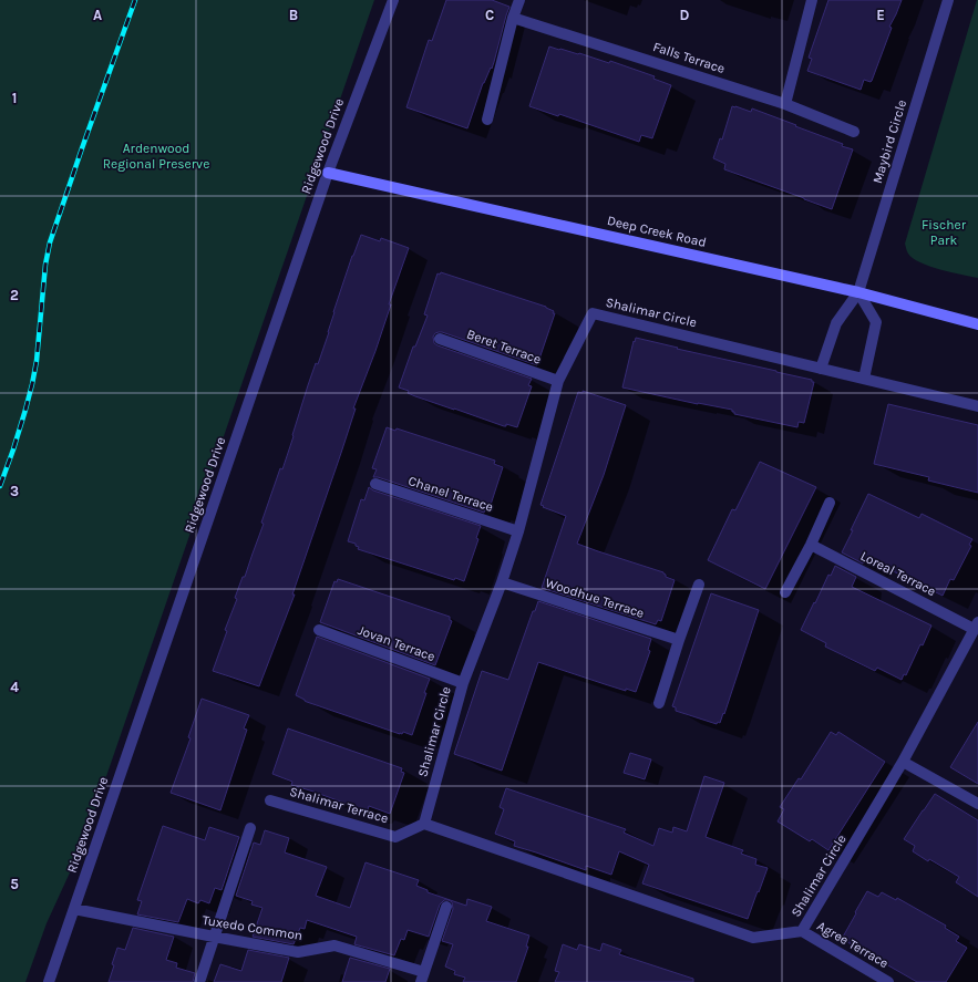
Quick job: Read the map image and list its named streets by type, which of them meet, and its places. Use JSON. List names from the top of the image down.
{
  "streets": {
    "street": [
      "Falls Terrace",
      "Maybird Circle",
      "Ridgewood Drive",
      "Deep Creek Road",
      "Shalimar Circle",
      "Beret Terrace",
      "Chanel Terrace",
      "Loreal Terrace",
      "Woodhue Terrace",
      "Jovan Terrace",
      "Shalimar Terrace",
      "Tuxedo Common",
      "Agree Terrace"
    ]
  },
  "crossings": [
    ["Maybird Circle", "Deep Creek Road"],
    ["Maybird Circle", "Shalimar Circle"],
    ["Ridgewood Drive", "Deep Creek Road"],
    ["Ridgewood Drive", "Tuxedo Common"],
    ["Shalimar Circle", "Beret Terrace"],
    ["Shalimar Circle", "Chanel Terrace"],
    ["Shalimar Circle", "Loreal Terrace"],
    ["Shalimar Circle", "Woodhue Terrace"],
    ["Shalimar Circle", "Jovan Terrace"],
    ["Shalimar Circle", "Shalimar Terrace"],
    ["Shalimar Circle", "Agree Terrace"]
  ],
  "parks": ["Ardenwood Regional Preserve", "Fischer Park"],
  "grid": {
    "columns": [
      "A",
      "B",
      "C",
      "D",
      "E"
    ],
    "rows": [
      "1",
      "2",
      "3",
      "4",
      "5"
    ]
  }
}
